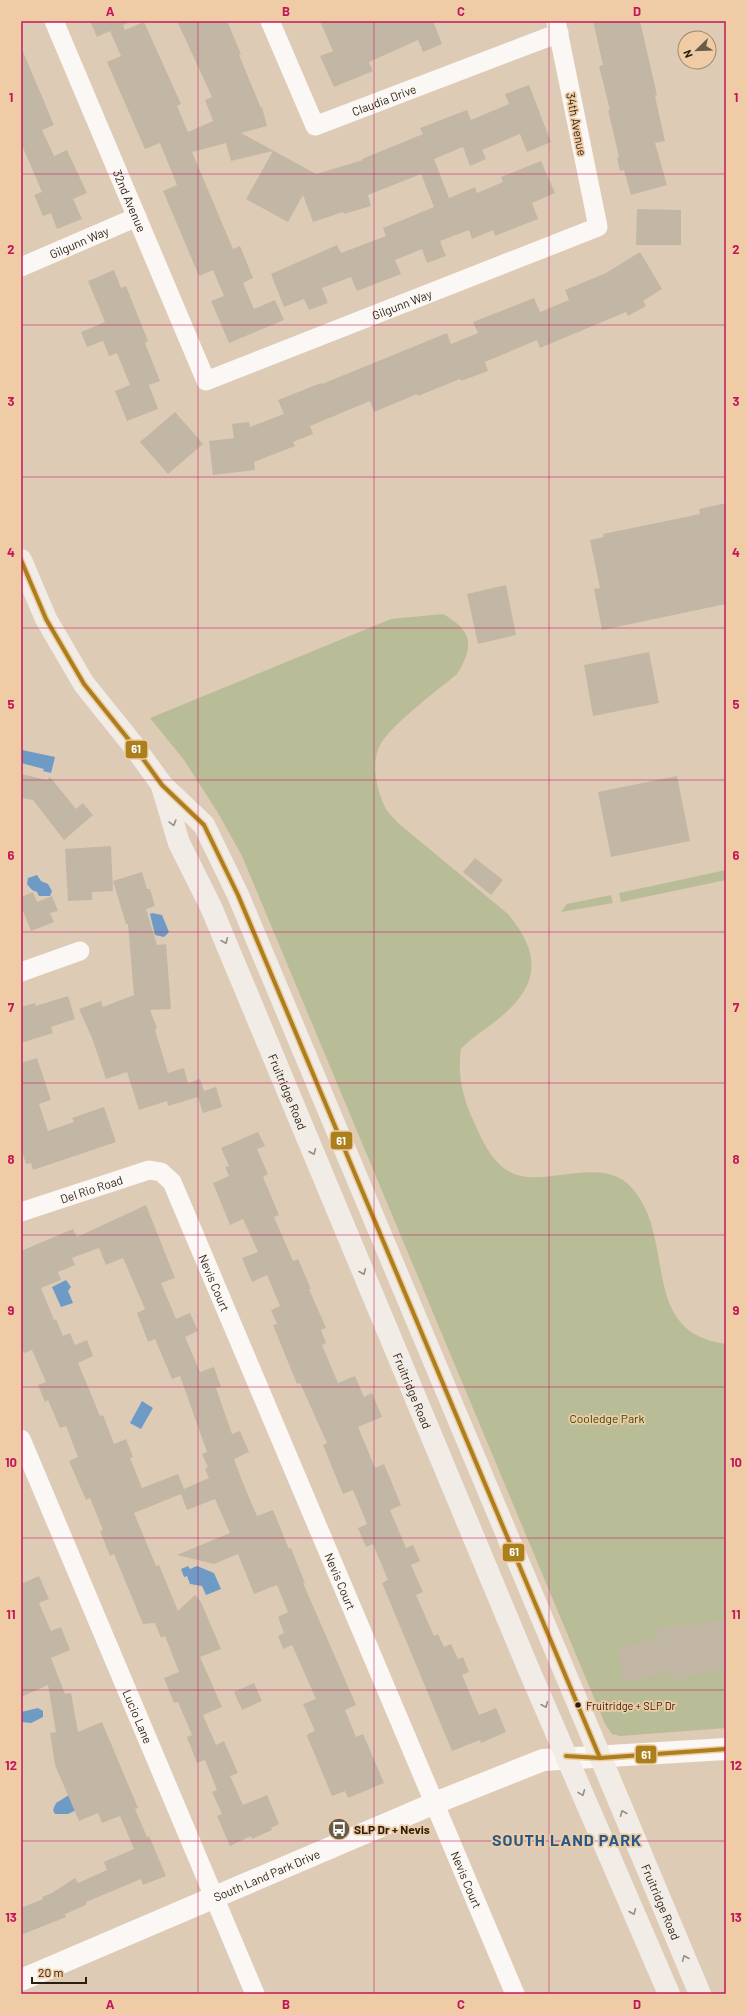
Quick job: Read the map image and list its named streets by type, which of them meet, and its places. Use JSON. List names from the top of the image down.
{
  "streets": {
    "main road": ["Fruitridge Road"],
    "street": [
      "Claudia Drive",
      "34th Avenue",
      "32nd Avenue",
      "Gilgunn Way",
      "Del Rio Road",
      "Nevis Court",
      "Lucio Lane",
      "South Land Park Drive"
    ]
  },
  "crossings": [
    ["Claudia Drive", "34th Avenue"],
    ["34th Avenue", "Gilgunn Way"],
    ["32nd Avenue", "Gilgunn Way"],
    ["Fruitridge Road", "South Land Park Drive"],
    ["Del Rio Road", "Nevis Court"],
    ["Nevis Court", "South Land Park Drive"],
    ["Lucio Lane", "South Land Park Drive"]
  ],
  "districts": ["SOUTH LAND PARK"],
  "parks": ["Cooledge Park"],
  "places": {
    "other": ["Fruitridge + SLP Dr"],
    "bus stop": ["SLP Dr + Nevis"]
  },
  "lines": ["transit line 61"],
  "scale_bar": "20 m",
  "north": "bottom left",
  "grid": {
    "columns": [
      "A",
      "B",
      "C",
      "D"
    ],
    "rows": [
      "1",
      "2",
      "3",
      "4",
      "5",
      "6",
      "7",
      "8",
      "9",
      "10",
      "11",
      "12",
      "13"
    ]
  }
}
